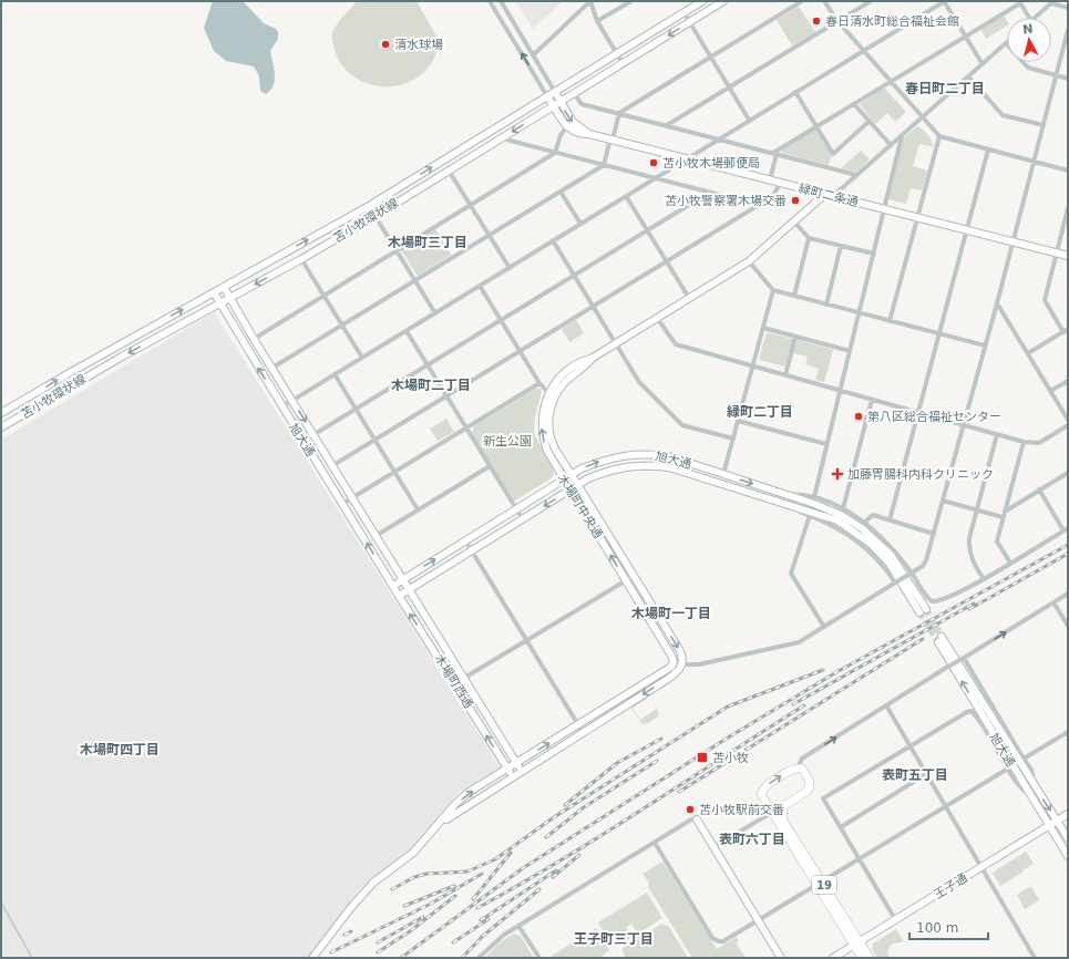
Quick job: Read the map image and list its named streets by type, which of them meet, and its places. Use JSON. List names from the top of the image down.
{
  "streets": {
    "main road": ["19"],
    "street": [
      "緑町二条通",
      "苫小牧環状線",
      "旭大通",
      "木場町中央通",
      "木場町西通",
      "王子通"
    ]
  },
  "crossings": [
    ["緑町二条通", "苫小牧環状線"],
    ["緑町二条通", "木場町中央通"],
    ["苫小牧環状線", "旭大通"],
    ["旭大通", "木場町中央通"],
    ["旭大通", "木場町西通"],
    ["旭大通", "王子通"],
    ["19", "王子通"]
  ],
  "districts": [
    "春日町二丁目",
    "木場町三丁目",
    "木場町二丁目",
    "緑町二丁目",
    "木場町一丁目",
    "木場町四丁目",
    "表町五丁目",
    "表町六丁目",
    "王子町三丁目"
  ],
  "parks": ["新生公園"],
  "places": {
    "other": [
      "春日清水町総合福祉会館",
      "清水球場",
      "苫小牧木場郵便局",
      "苫小牧警察署木場交番",
      "第八区総合福祉センター",
      "苫小牧駅前交番"
    ],
    "health": ["加藤胃腸科内科クリニック"],
    "transit": ["苫小牧"]
  },
  "scale_bar": "100 m",
  "north": "top"
}
